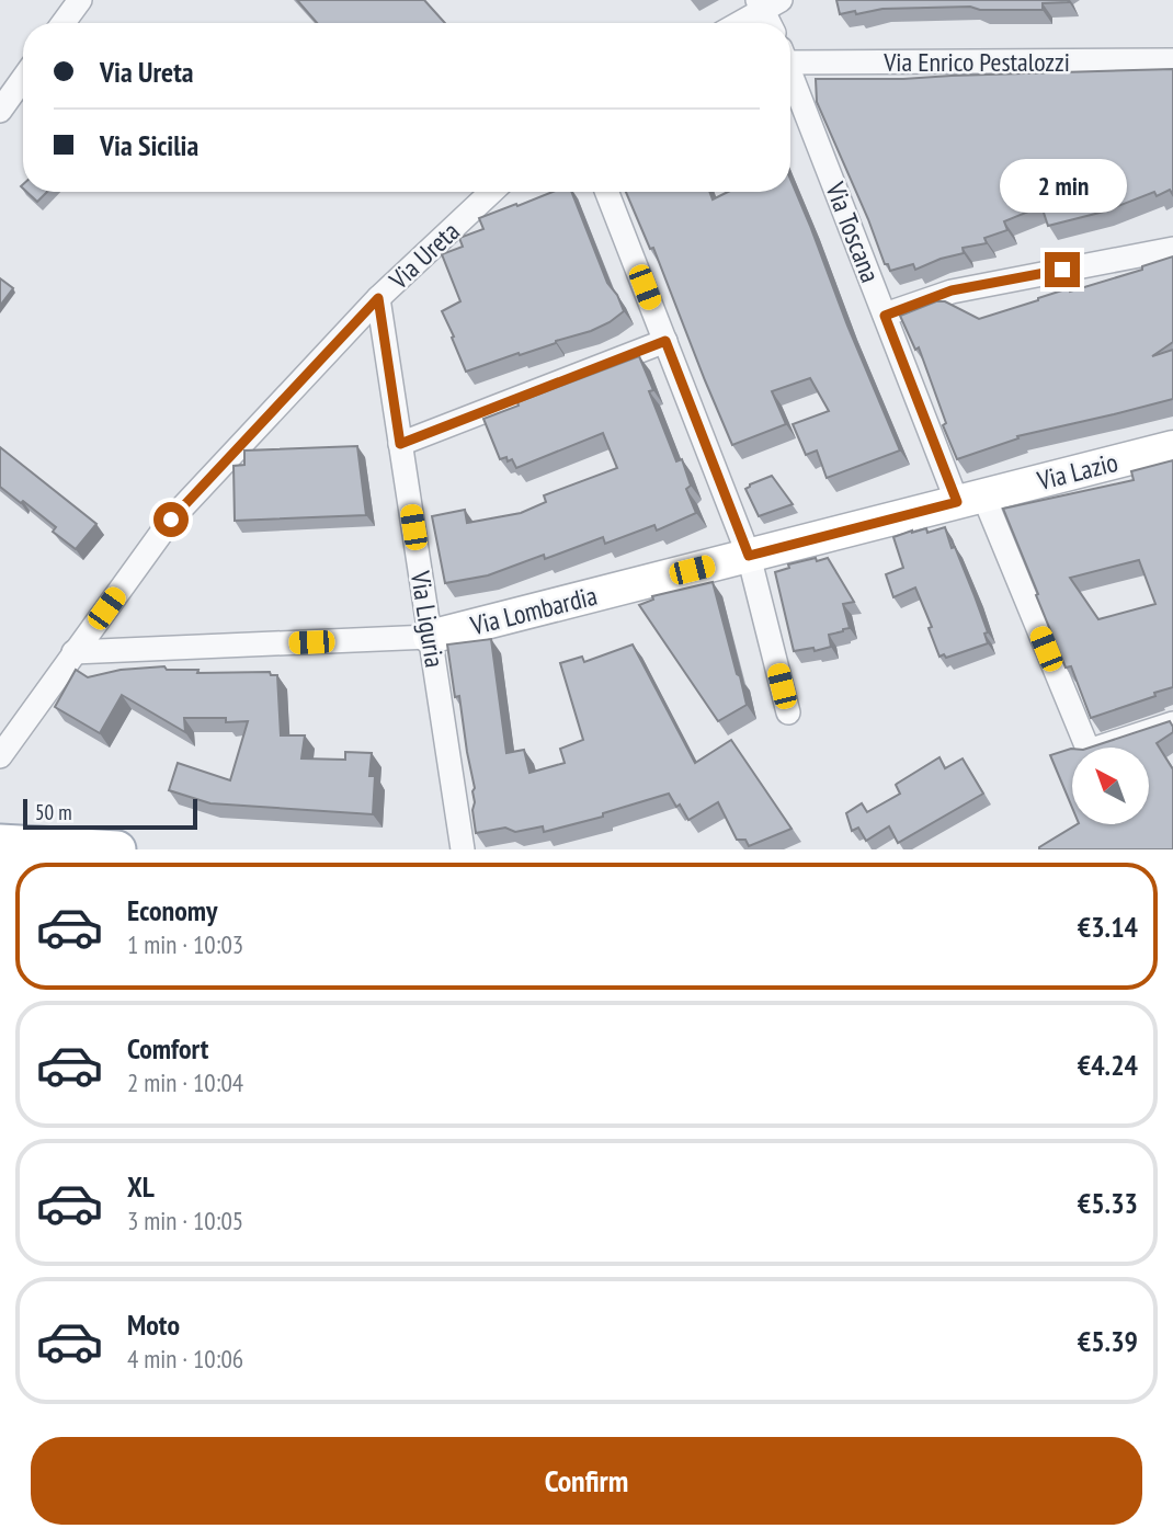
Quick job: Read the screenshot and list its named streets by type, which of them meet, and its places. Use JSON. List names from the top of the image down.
{
  "streets": {
    "street": [
      "Via Enrico Pestalozzi",
      "Via Toscana",
      "Via Ureta",
      "Via Lazio",
      "Via Lombardia",
      "Via Liguria"
    ]
  },
  "crossings": [
    ["Via Toscana", "Via Lazio"],
    ["Via Toscana", "Via Lombardia"],
    ["Via Ureta", "Via Lombardia"],
    ["Via Ureta", "Via Liguria"],
    ["Via Lazio", "Via Lombardia"],
    ["Via Lombardia", "Via Liguria"]
  ],
  "scale_bar": "50 m",
  "north": "top left",
  "page": {
    "banner": ["Via Ureta", "Via Sicilia"],
    "bubble": "2 min",
    "scale": "50 m",
    "list": [
      {
        "name": "Economy",
        "note": "1 min · 10:03",
        "value": "€3.14"
      },
      {
        "name": "Comfort",
        "note": "2 min · 10:04",
        "value": "€4.24"
      },
      {
        "name": "XL",
        "note": "3 min · 10:05",
        "value": "€5.33"
      },
      {
        "name": "Moto",
        "note": "4 min · 10:06",
        "value": "€5.39"
      }
    ],
    "buttons": "Confirm"
  }
}
